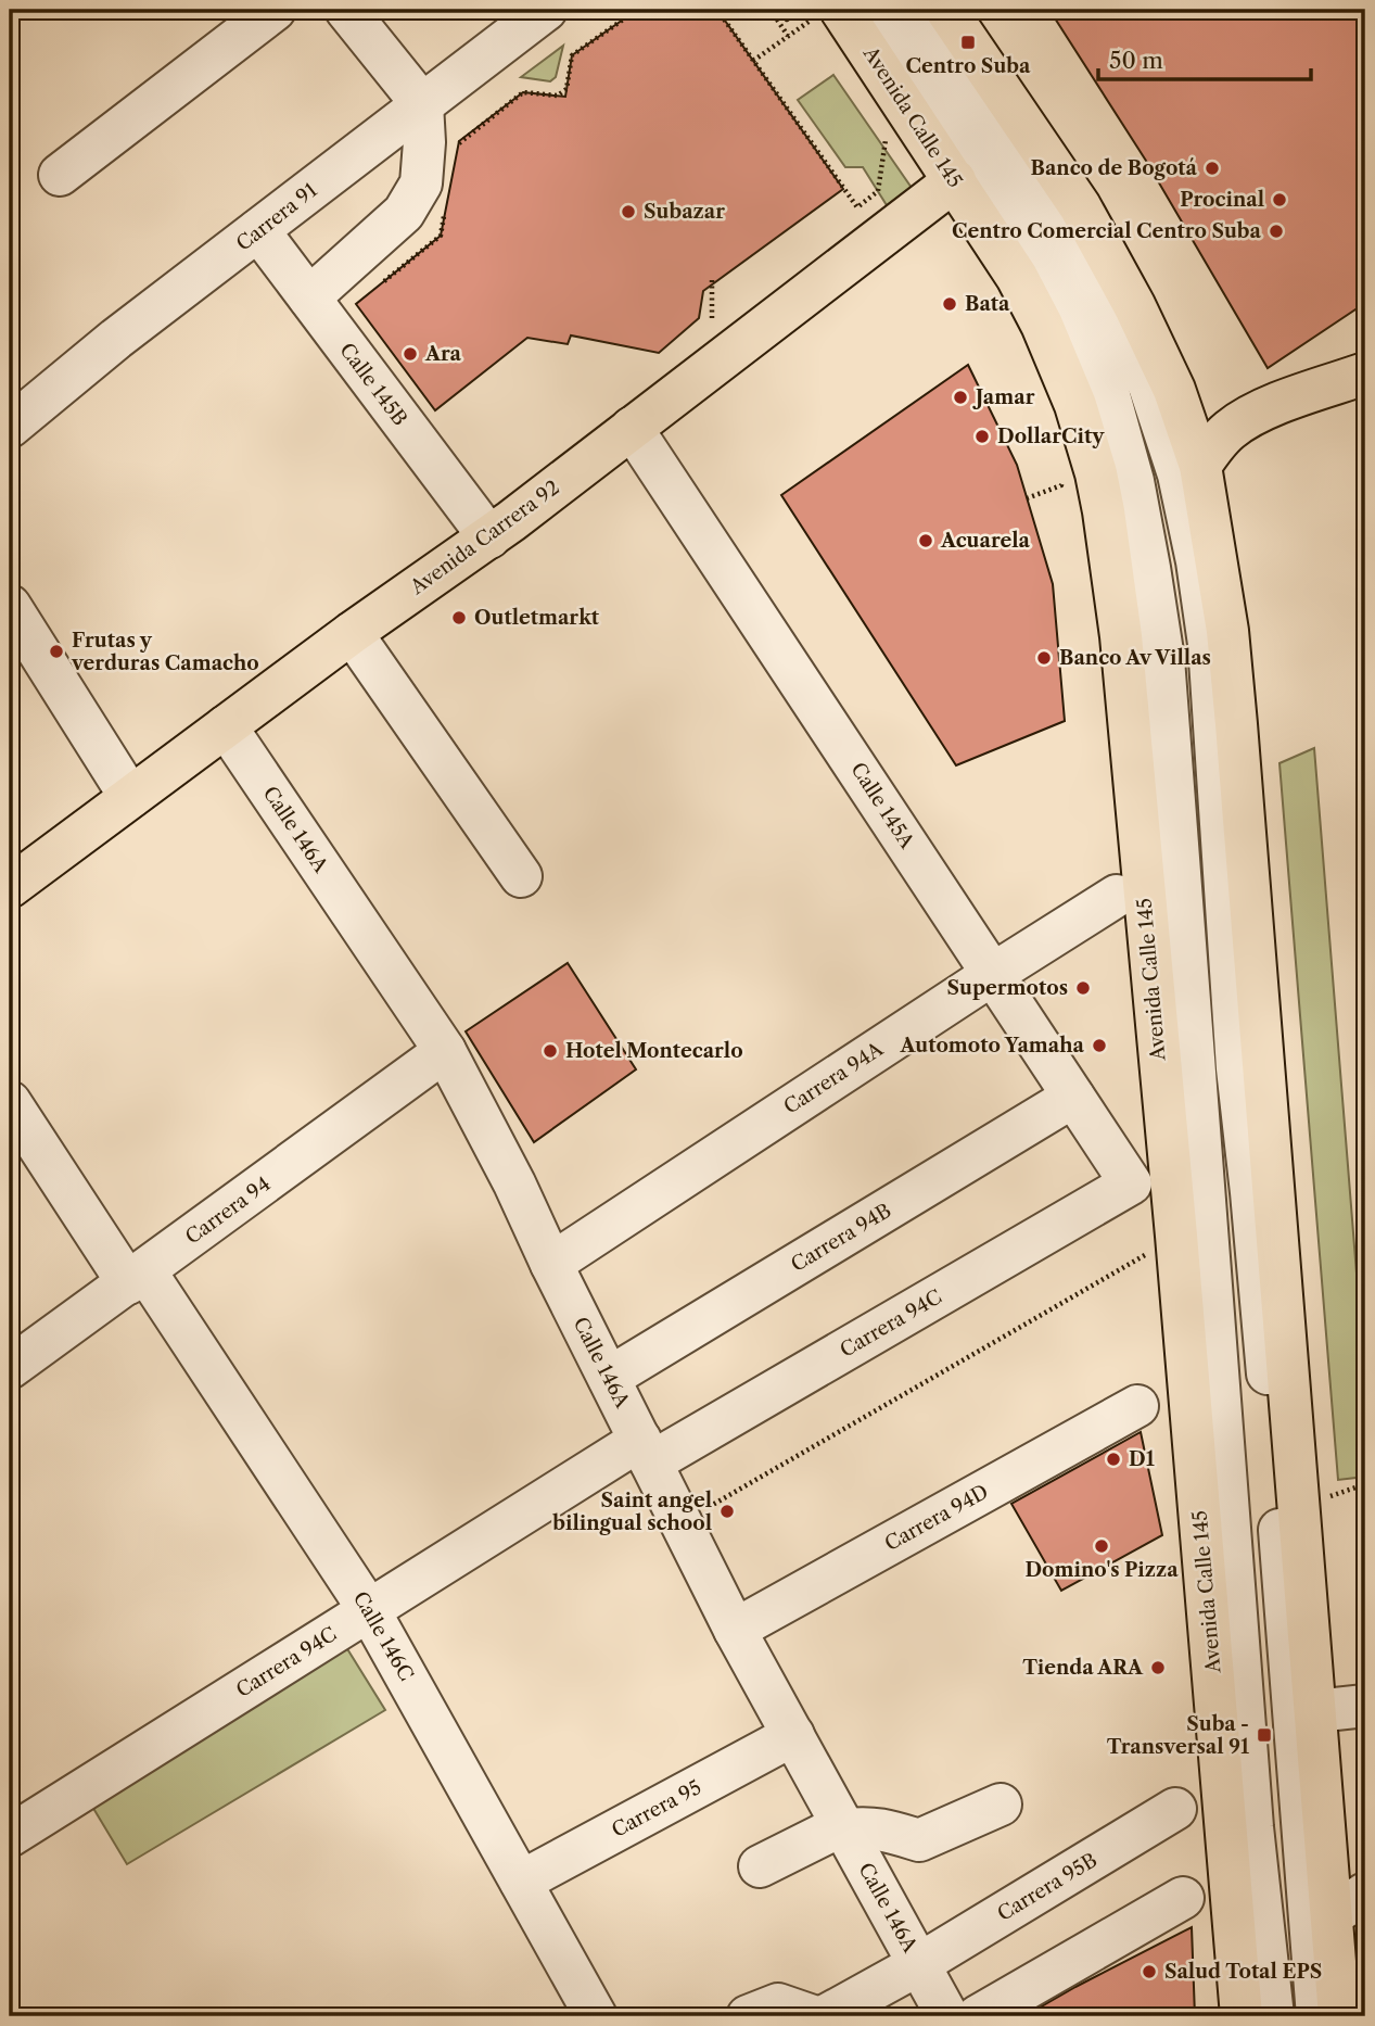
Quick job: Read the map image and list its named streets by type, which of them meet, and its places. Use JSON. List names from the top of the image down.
{
  "streets": {
    "main road": ["Avenida Calle 145", "Avenida Carrera 92"],
    "street": [
      "Carrera 91",
      "Calle 145B",
      "Calle 145A",
      "Calle 146A",
      "Carrera 94A",
      "Carrera 94",
      "Carrera 94B",
      "Carrera 94C",
      "Carrera 94D",
      "Calle 146C",
      "Carrera 95",
      "Carrera 95B"
    ]
  },
  "crossings": [
    ["Avenida Calle 145", "Avenida Carrera 92"],
    ["Carrera 91", "Calle 145B"],
    ["Calle 145B", "Avenida Carrera 92"],
    ["Avenida Carrera 92", "Calle 145A"],
    ["Avenida Carrera 92", "Calle 146A"],
    ["Calle 145A", "Carrera 94A"],
    ["Calle 145A", "Carrera 94B"],
    ["Calle 145A", "Carrera 94C"],
    ["Calle 146A", "Carrera 94A"],
    ["Calle 146A", "Carrera 94"],
    ["Calle 146A", "Carrera 94B"],
    ["Calle 146A", "Carrera 94C"],
    ["Calle 146A", "Carrera 94D"],
    ["Calle 146A", "Carrera 95"],
    ["Calle 146A", "Carrera 95B"],
    ["Carrera 94", "Calle 146C"],
    ["Carrera 94C", "Calle 146C"],
    ["Calle 146C", "Carrera 95"]
  ],
  "places": {
    "transit": ["Centro Suba", "Suba - Transversal 91"],
    "other": [
      "Banco de Bogotá",
      "Procinal",
      "Subazar",
      "Centro Comercial Centro Suba",
      "Bata",
      "Ara",
      "Jamar",
      "DollarCity",
      "Acuarela",
      "Outletmarkt",
      "Frutas y verduras Camacho",
      "Banco Av Villas",
      "Supermotos",
      "Automoto Yamaha",
      "Hotel Montecarlo",
      "D1",
      "Saint angel bilingual school",
      "Domino's Pizza",
      "Tienda ARA",
      "Salud Total EPS"
    ]
  },
  "scale_bar": "50 m"
}
